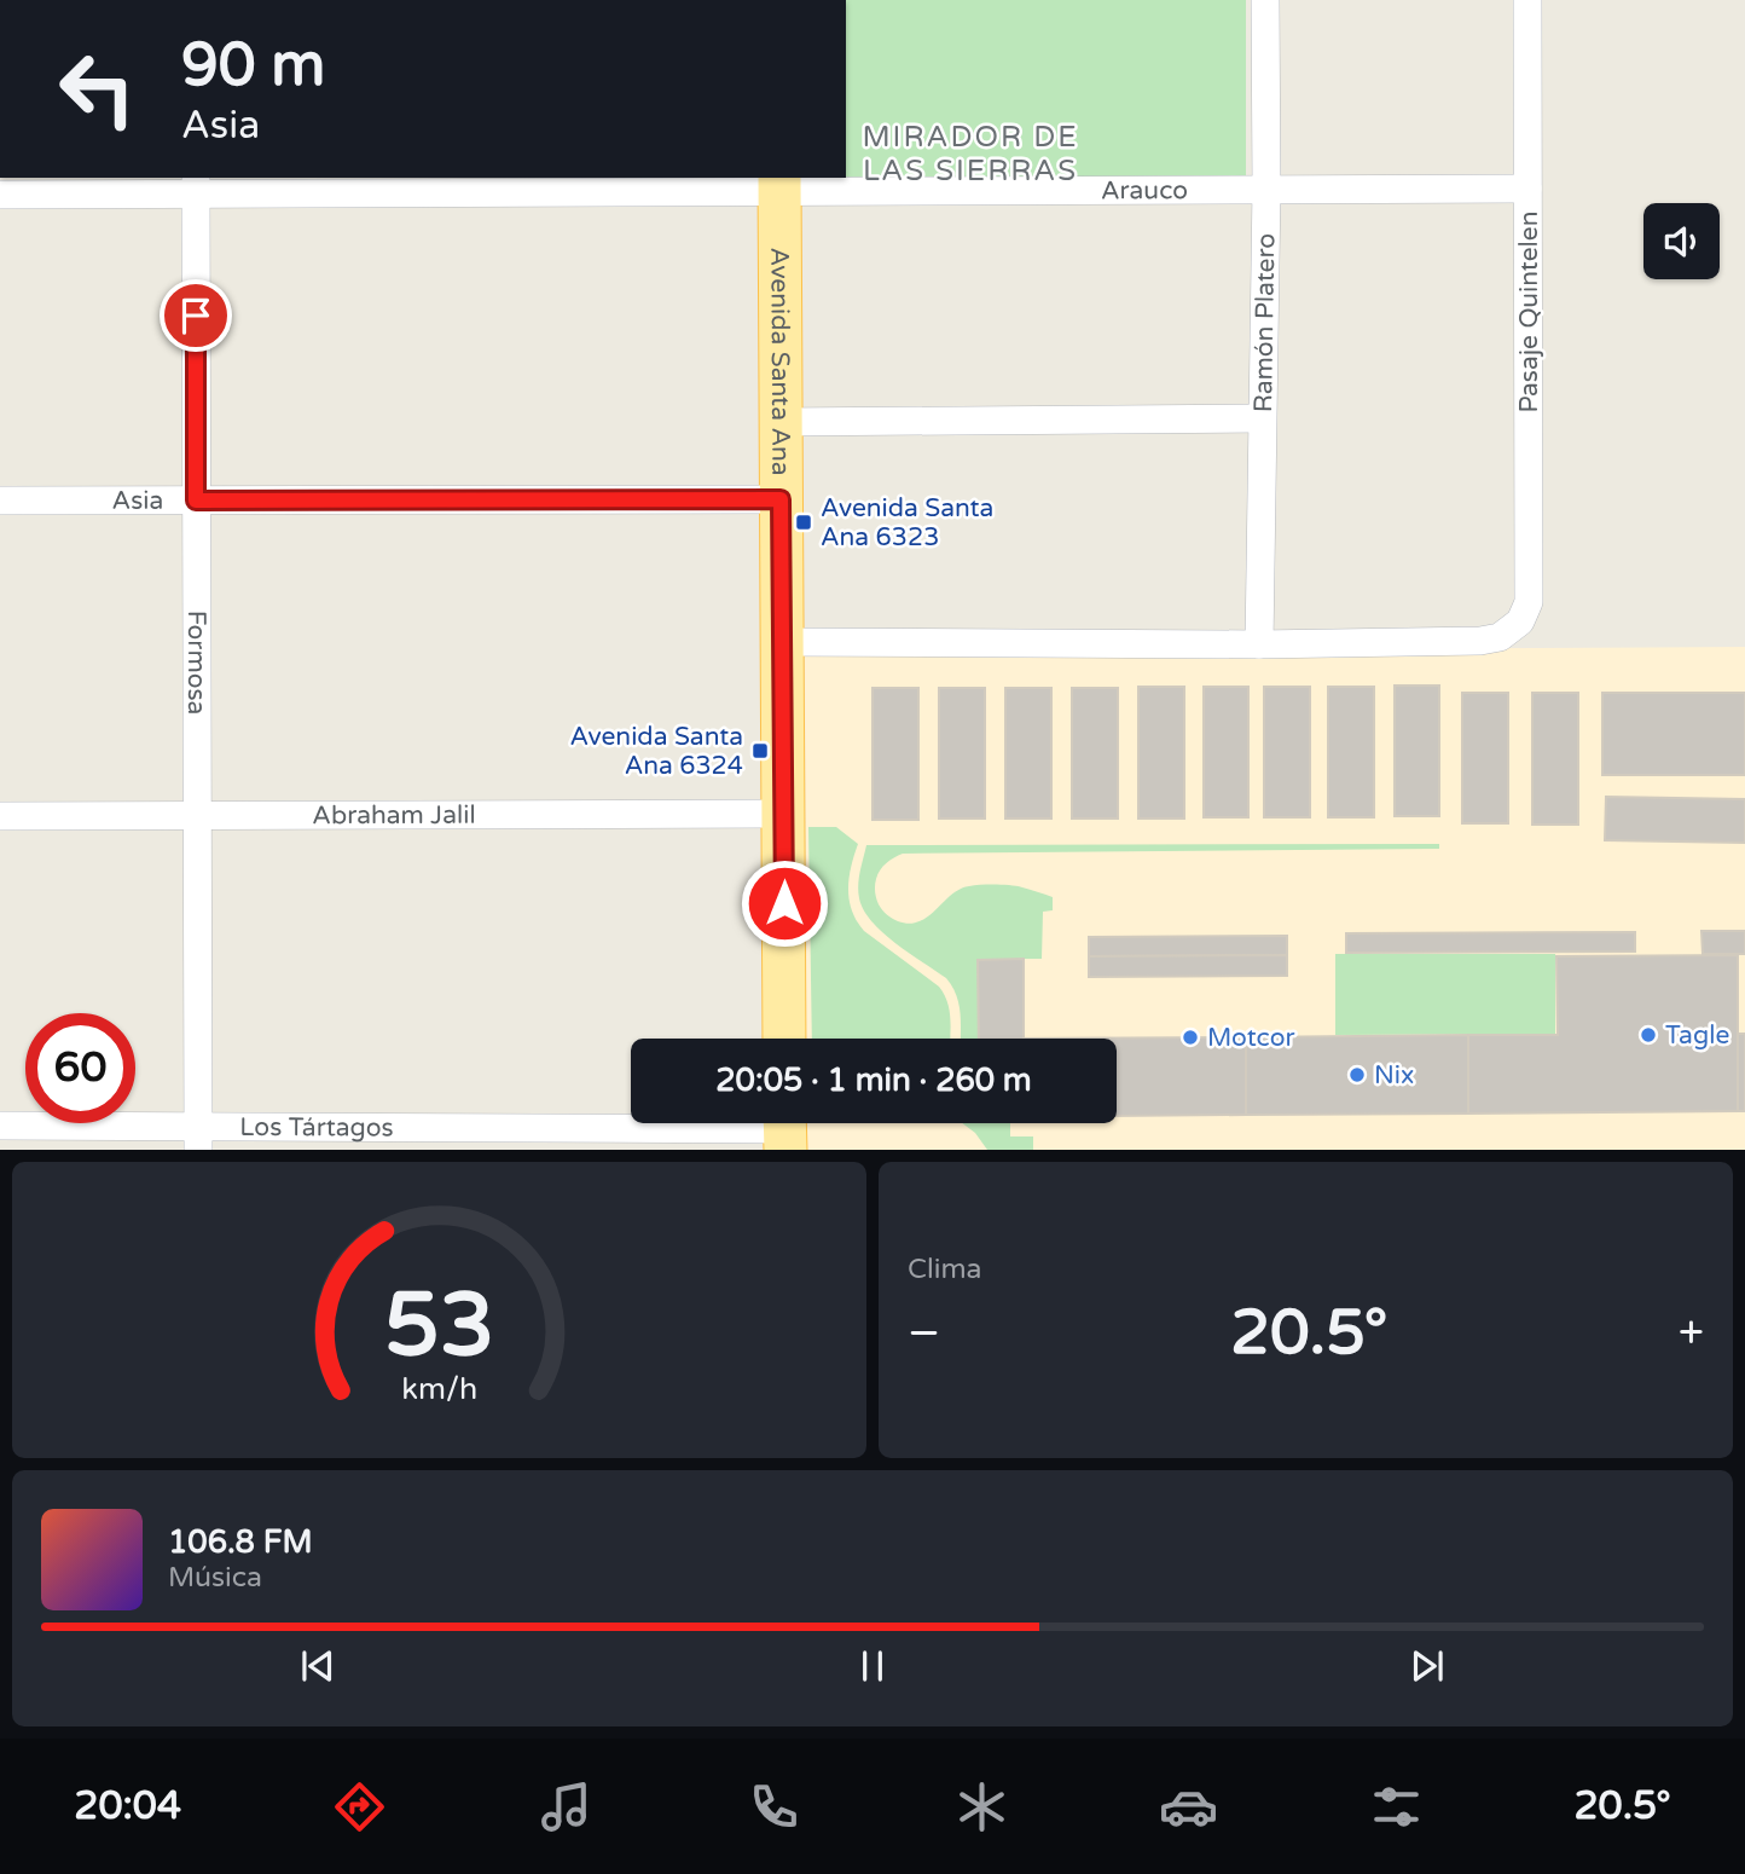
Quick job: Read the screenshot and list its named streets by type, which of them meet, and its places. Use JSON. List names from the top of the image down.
{
  "streets": {
    "main road": ["Avenida Santa Ana"],
    "street": [
      "Arauco",
      "Pasaje Quintelen",
      "Ramón Platero",
      "Asia",
      "Formosa",
      "Abraham Jalil",
      "Los Tártagos"
    ]
  },
  "crossings": [
    ["Arauco", "Pasaje Quintelen"],
    ["Arauco", "Ramón Platero"],
    ["Arauco", "Avenida Santa Ana"],
    ["Arauco", "Formosa"],
    ["Pasaje Quintelen", "Ramón Platero"],
    ["Avenida Santa Ana", "Asia"],
    ["Avenida Santa Ana", "Abraham Jalil"],
    ["Asia", "Formosa"],
    ["Formosa", "Abraham Jalil"],
    ["Formosa", "Los Tártagos"]
  ],
  "districts": ["MIRADOR DE LAS SIERRAS"],
  "places": {
    "transit": ["Avenida Santa Ana 6323", "Avenida Santa Ana 6324"],
    "other": ["Tagle", "Motcor", "Nix"]
  },
  "page": {
    "turn": ["90 m", "Asia"],
    "limit": "60",
    "trip": "20:05 · 1 min · 260 m",
    "tile": "Clima",
    "heat": ["−", "20.5°", "+"],
    "song": ["106.8 FM", "Música"],
    "tabs": ["20:04", "20.5°"],
    "gauge": ["53", "km/h"]
  }
}
